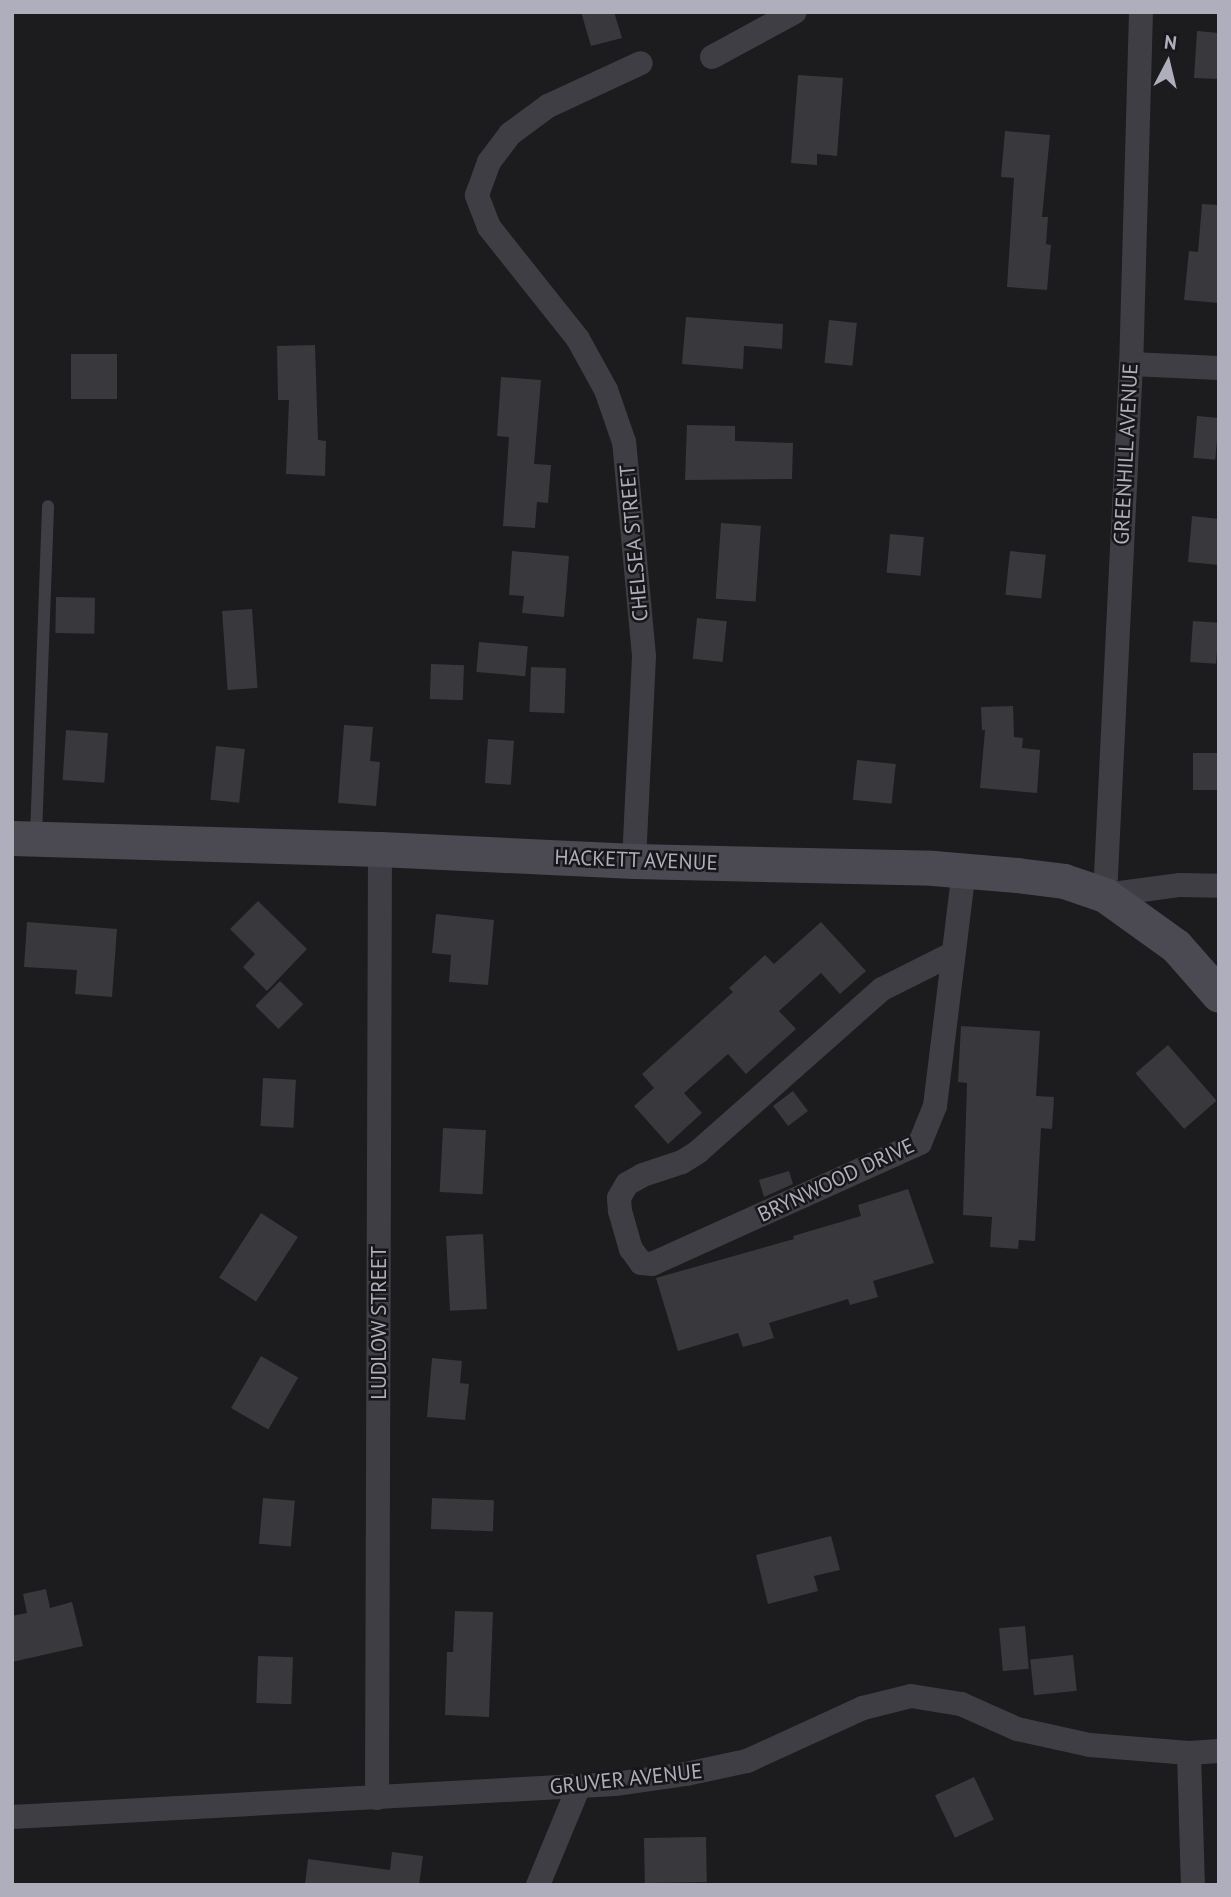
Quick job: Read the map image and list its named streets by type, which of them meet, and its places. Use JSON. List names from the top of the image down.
{
  "streets": {
    "main road": ["HACKETT AVENUE"],
    "street": [
      "GREENHILL AVENUE",
      "CHELSEA STREET",
      "BRYNWOOD DRIVE",
      "LUDLOW STREET",
      "GRUVER AVENUE"
    ]
  },
  "crossings": [
    ["GREENHILL AVENUE", "HACKETT AVENUE"],
    ["CHELSEA STREET", "HACKETT AVENUE"],
    ["HACKETT AVENUE", "BRYNWOOD DRIVE"],
    ["HACKETT AVENUE", "LUDLOW STREET"],
    ["LUDLOW STREET", "GRUVER AVENUE"]
  ],
  "north": "top"
}
